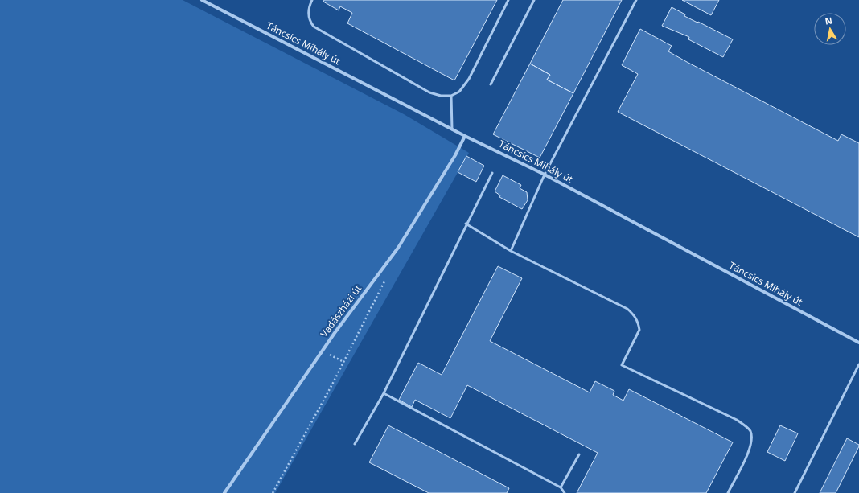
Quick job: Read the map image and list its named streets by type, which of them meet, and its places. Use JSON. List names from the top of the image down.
{
  "streets": {
    "street": ["Táncsics Mihály út", "Vadászházi út"]
  },
  "crossings": [
    ["Táncsics Mihály út", "Vadászházi út"]
  ],
  "north": "top"
}
